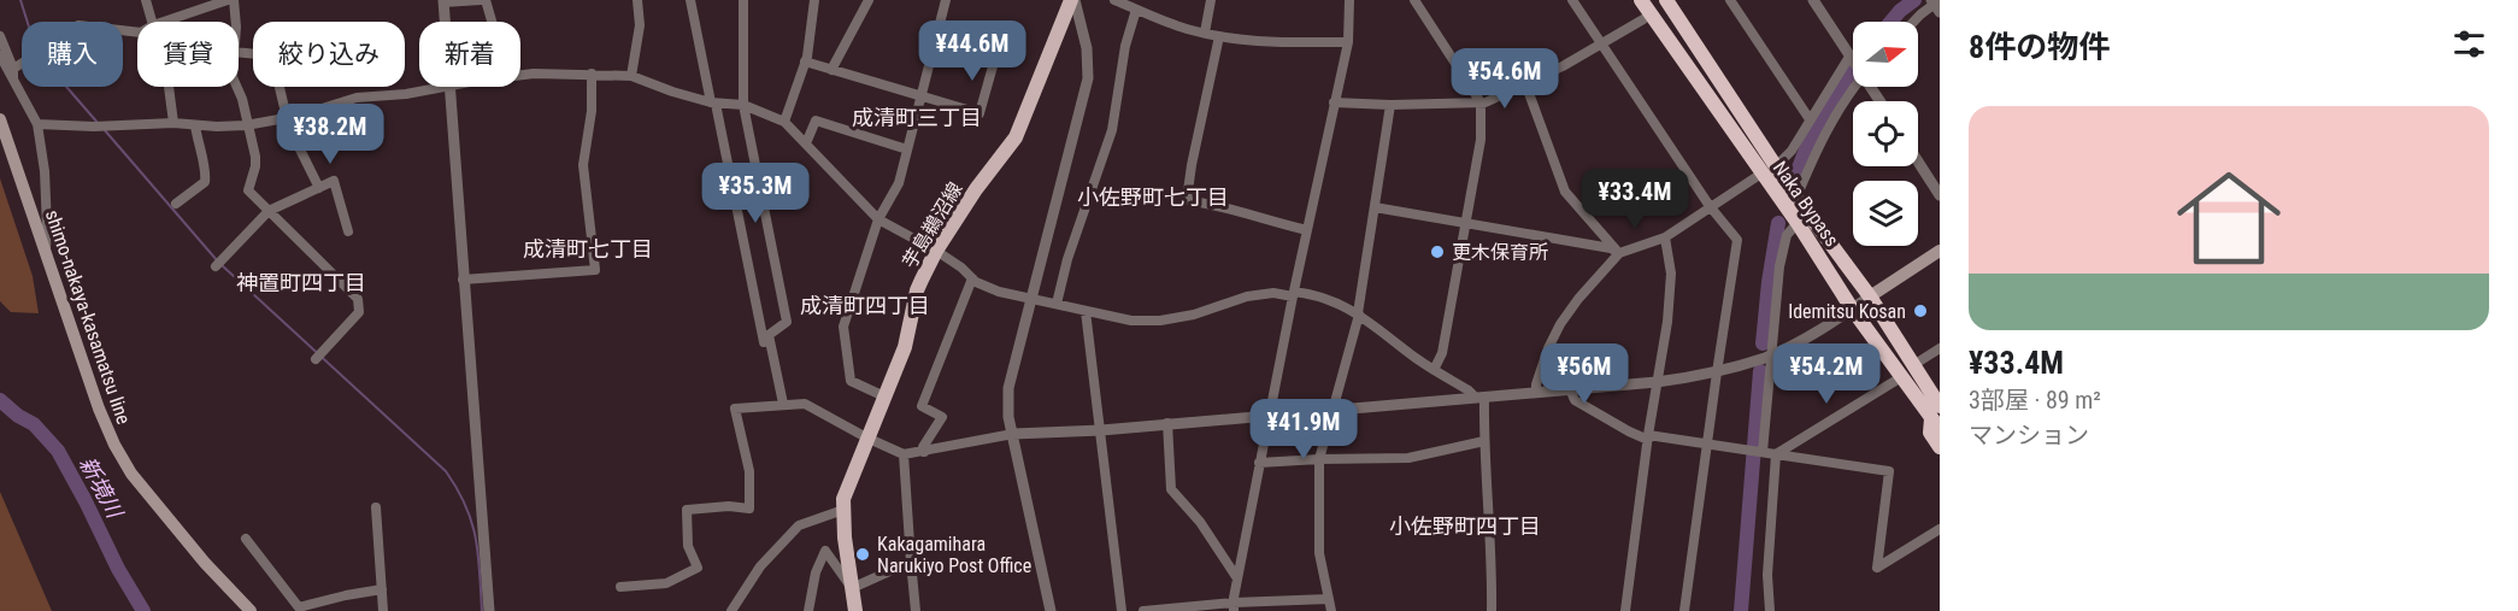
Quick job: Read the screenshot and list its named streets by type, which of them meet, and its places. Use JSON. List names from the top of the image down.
{
  "streets": {
    "highway": ["Naka Bypass"],
    "main road": ["芋島鵜沼線", "shimo-nakaya-kasamatsu line"]
  },
  "districts": [
    "成清町三丁目",
    "小佐野町七丁目",
    "成清町七丁目",
    "神置町四丁目",
    "成清町四丁目",
    "小佐野町四丁目"
  ],
  "water": ["新境川"],
  "places": ["更木保育所", "Idemitsu Kosan", "Kakagamihara Narukiyo Post Office"],
  "north": "right",
  "page": {
    "heading": "8件の物件",
    "price": [
      "¥44.6M",
      "¥54.6M",
      "¥38.2M",
      "¥35.3M",
      "¥33.4M",
      "¥56M",
      "¥54.2M",
      "¥41.9M"
    ],
    "chip": [
      "購入",
      "賃貸",
      "絞り込み",
      "新着"
    ],
    "list": [
      {
        "name": "¥33.4M",
        "note": "3部屋 · 89 m² · マンション"
      }
    ]
  }
}
